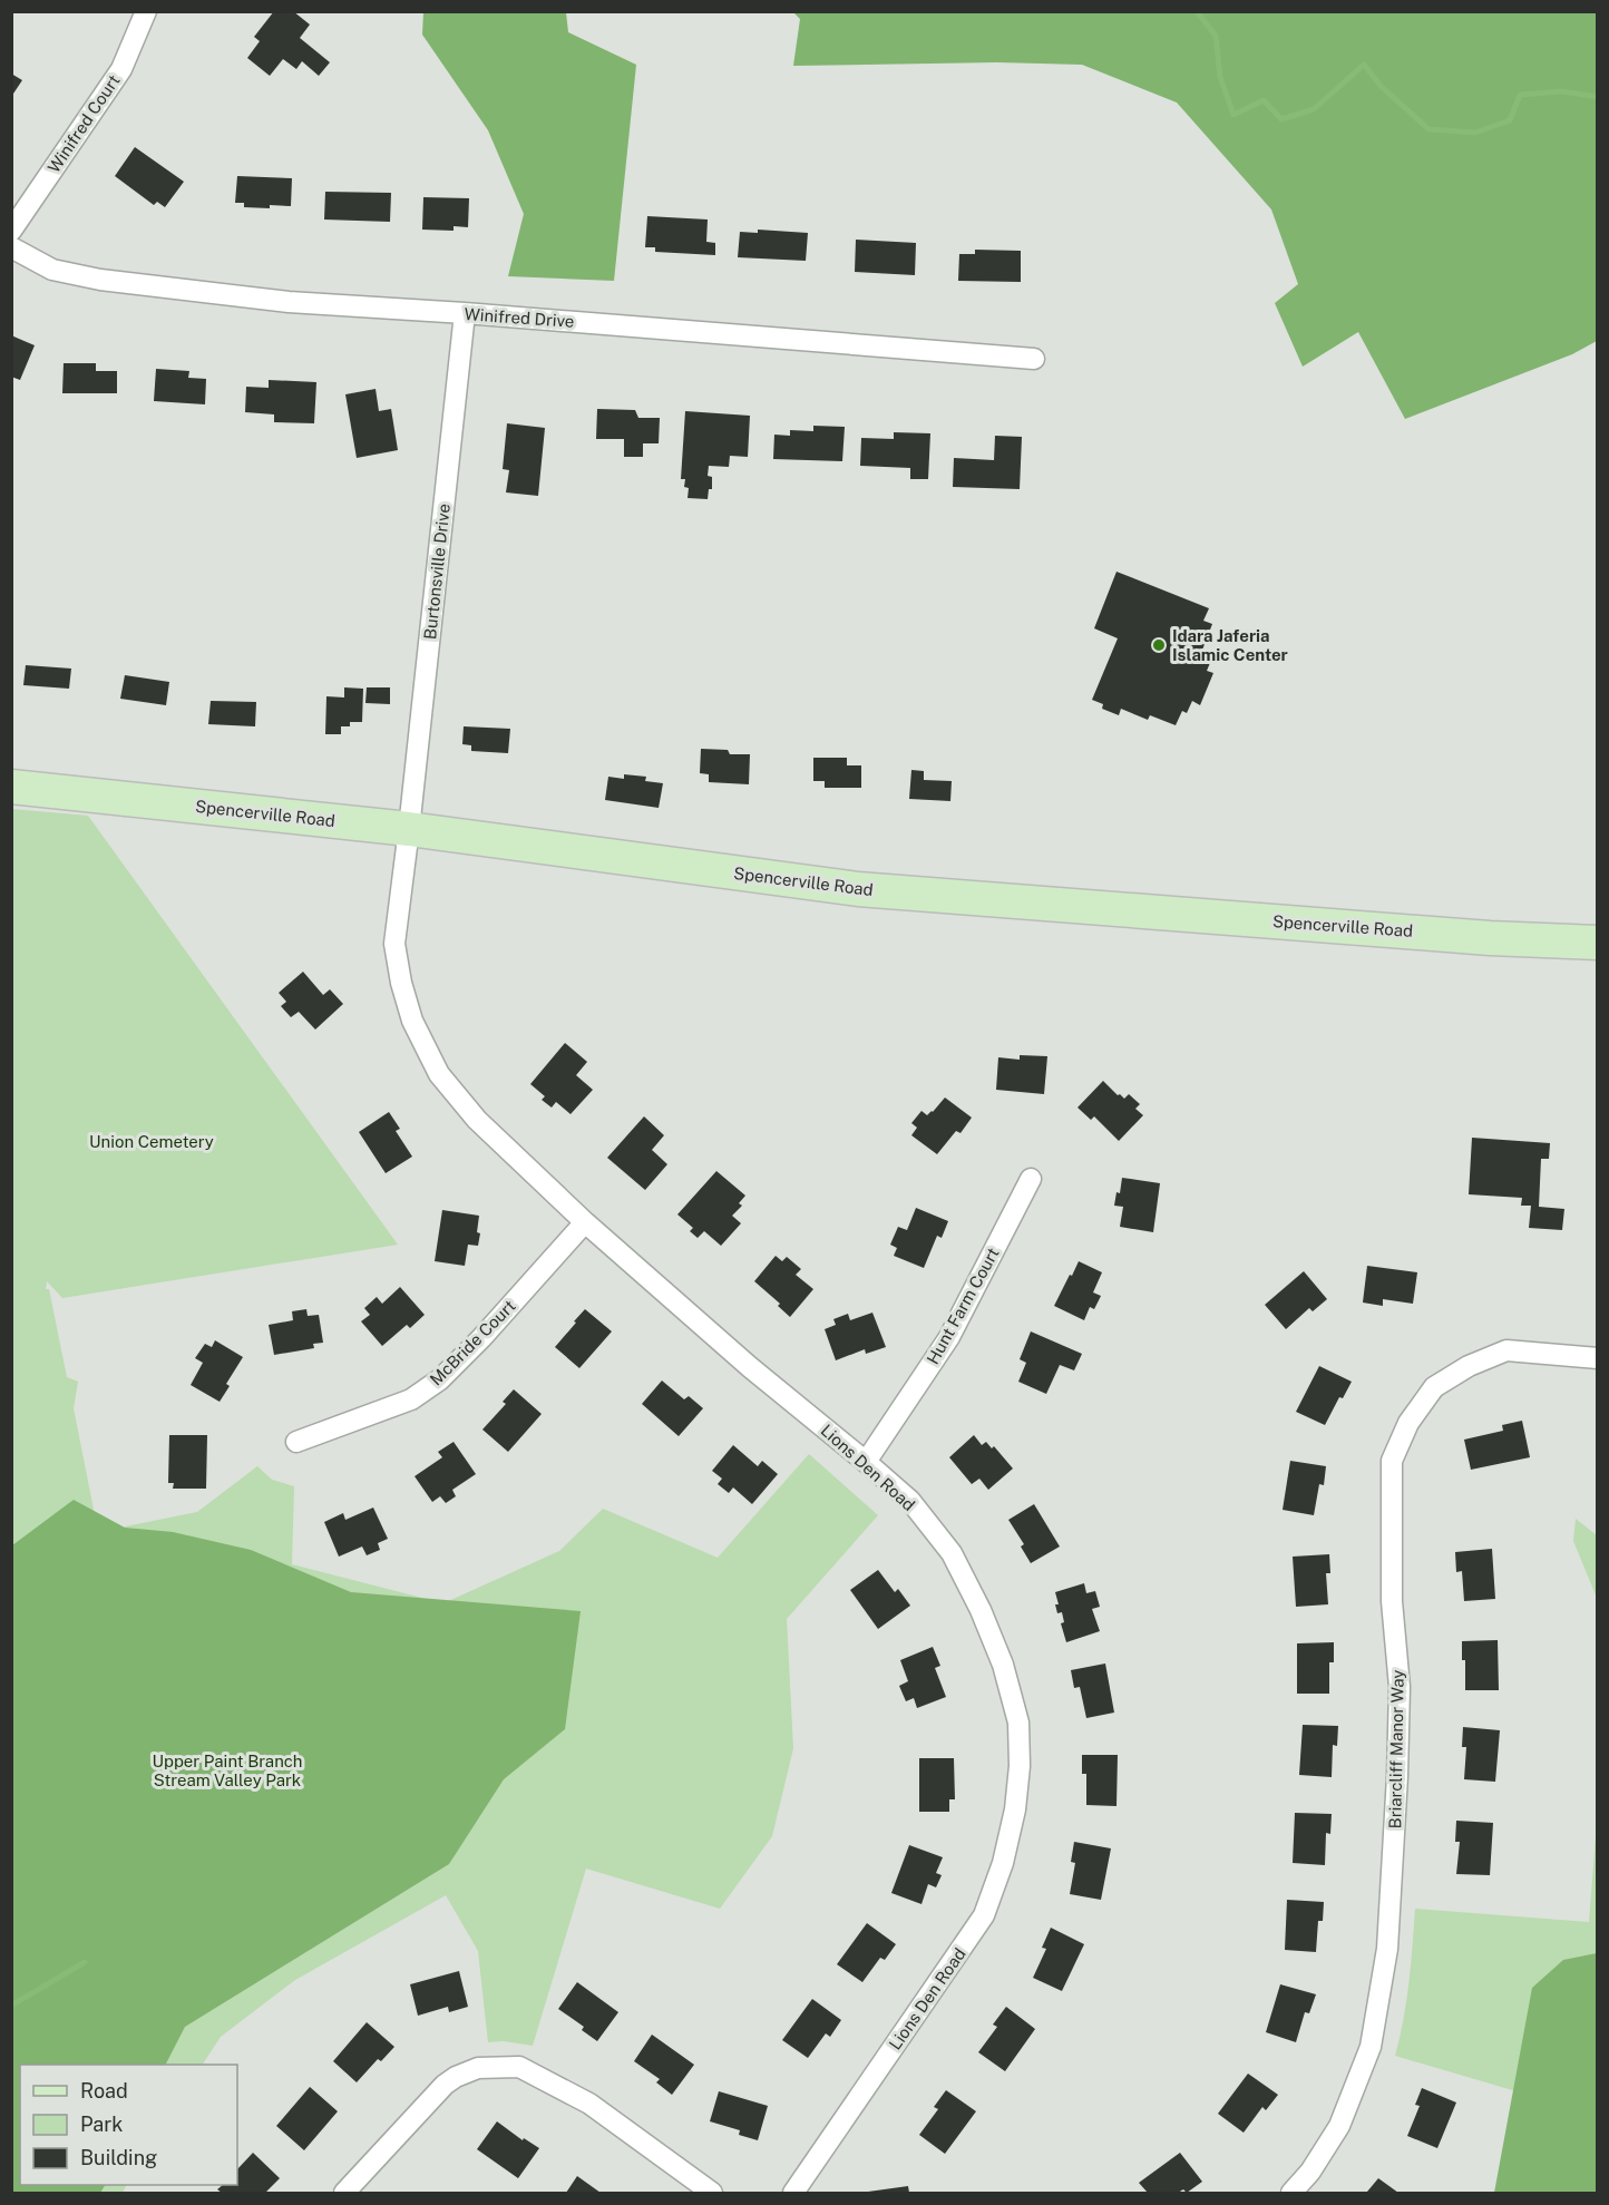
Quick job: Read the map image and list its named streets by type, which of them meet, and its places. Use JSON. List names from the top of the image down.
{
  "streets": {
    "main road": ["Spencerville Road"],
    "street": [
      "Winifred Court",
      "Winifred Drive",
      "Burtonsville Drive",
      "Hunt Farm Court",
      "McBride Court",
      "Lions Den Road",
      "Briarcliff Manor Way"
    ]
  },
  "crossings": [
    ["Winifred Drive", "Burtonsville Drive"],
    ["Burtonsville Drive", "Spencerville Road"],
    ["Burtonsville Drive", "Lions Den Road"],
    ["Spencerville Road", "Lions Den Road"],
    ["Hunt Farm Court", "Lions Den Road"],
    ["McBride Court", "Lions Den Road"]
  ],
  "parks": ["Union Cemetery", "Upper Paint Branch Stream Valley Park"],
  "places": ["Idara Jaferia Islamic Center"],
  "legend": ["Road", "Park", "Building"]
}
